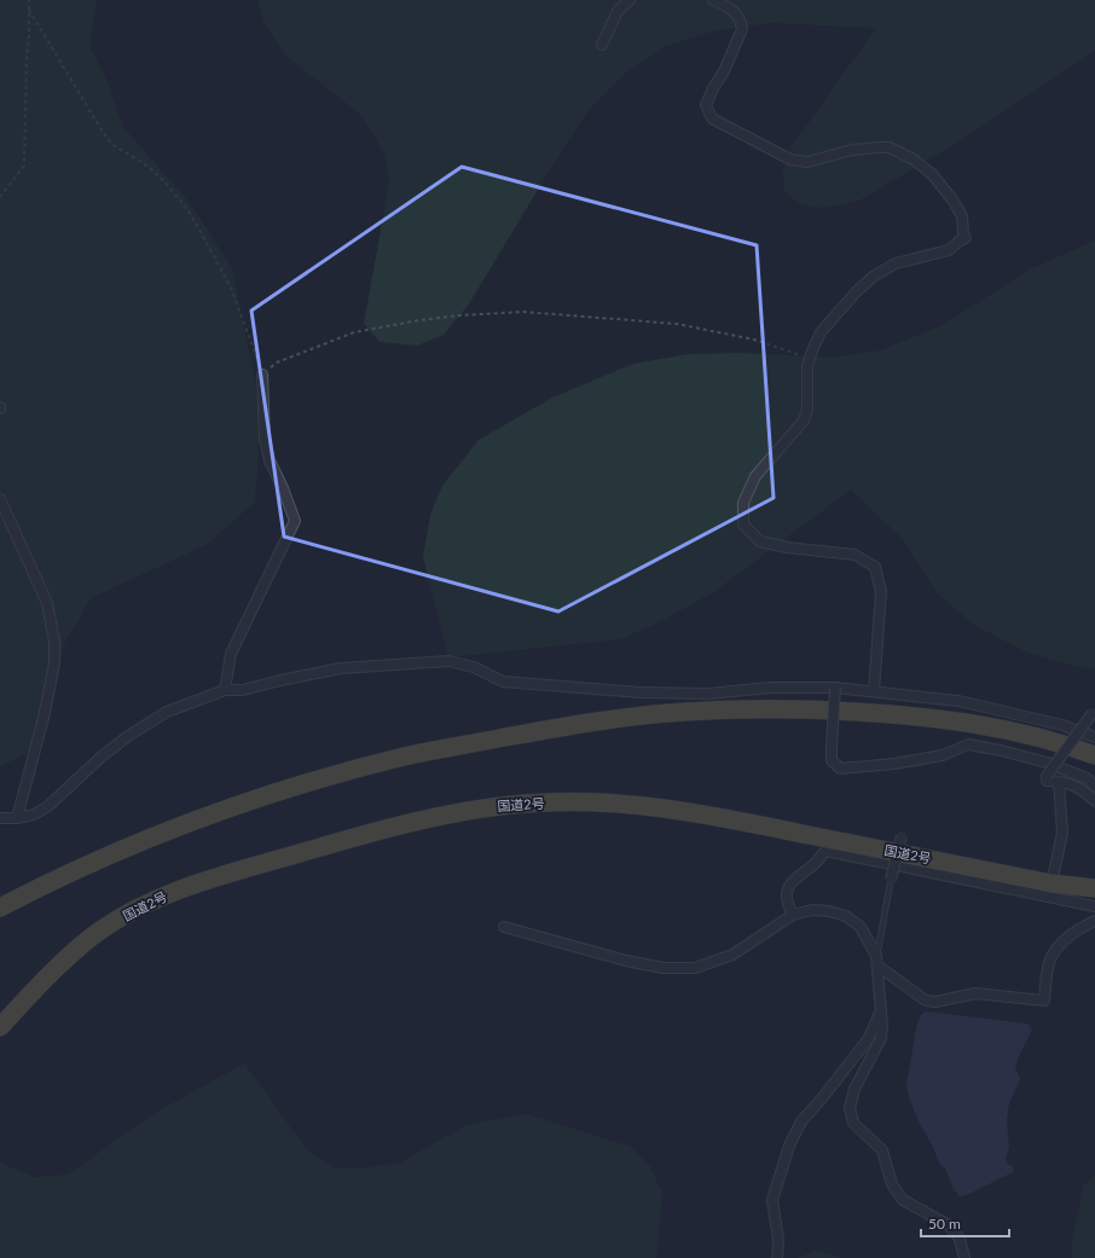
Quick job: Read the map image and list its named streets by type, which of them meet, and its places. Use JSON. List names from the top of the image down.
{
  "streets": {
    "highway": ["国道2号"]
  },
  "scale_bar": "50 m"
}
